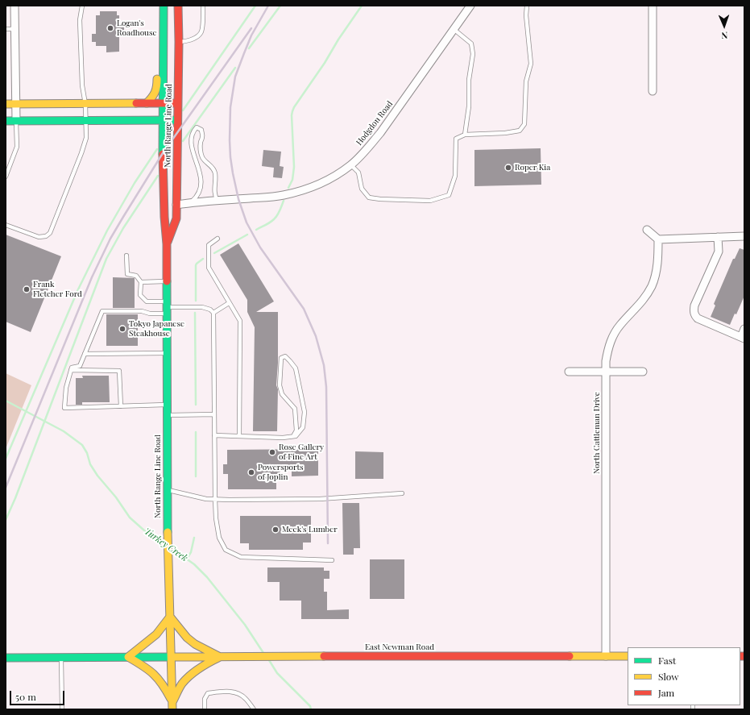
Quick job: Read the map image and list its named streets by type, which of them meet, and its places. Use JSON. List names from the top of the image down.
{
  "streets": {
    "main road": ["North Range Line Road", "East Newman Road"],
    "street": ["Hodgdon Road", "North Cattleman Drive"]
  },
  "crossings": [
    ["Hodgdon Road", "North Range Line Road"],
    ["North Range Line Road", "East Newman Road"],
    ["North Cattleman Drive", "East Newman Road"]
  ],
  "water": ["Turkey Creek"],
  "places": [
    "Logan's Roadhouse",
    "Roper Kia",
    "Frank Fletcher Ford",
    "Tokyo Japanese Steakhouse",
    "Rose Gallery of Fine Art",
    "Powersports of Joplin",
    "Meek's Lumber"
  ],
  "legend": ["Fast", "Slow", "Jam"],
  "scale_bar": "50 m",
  "north": "bottom"
}
